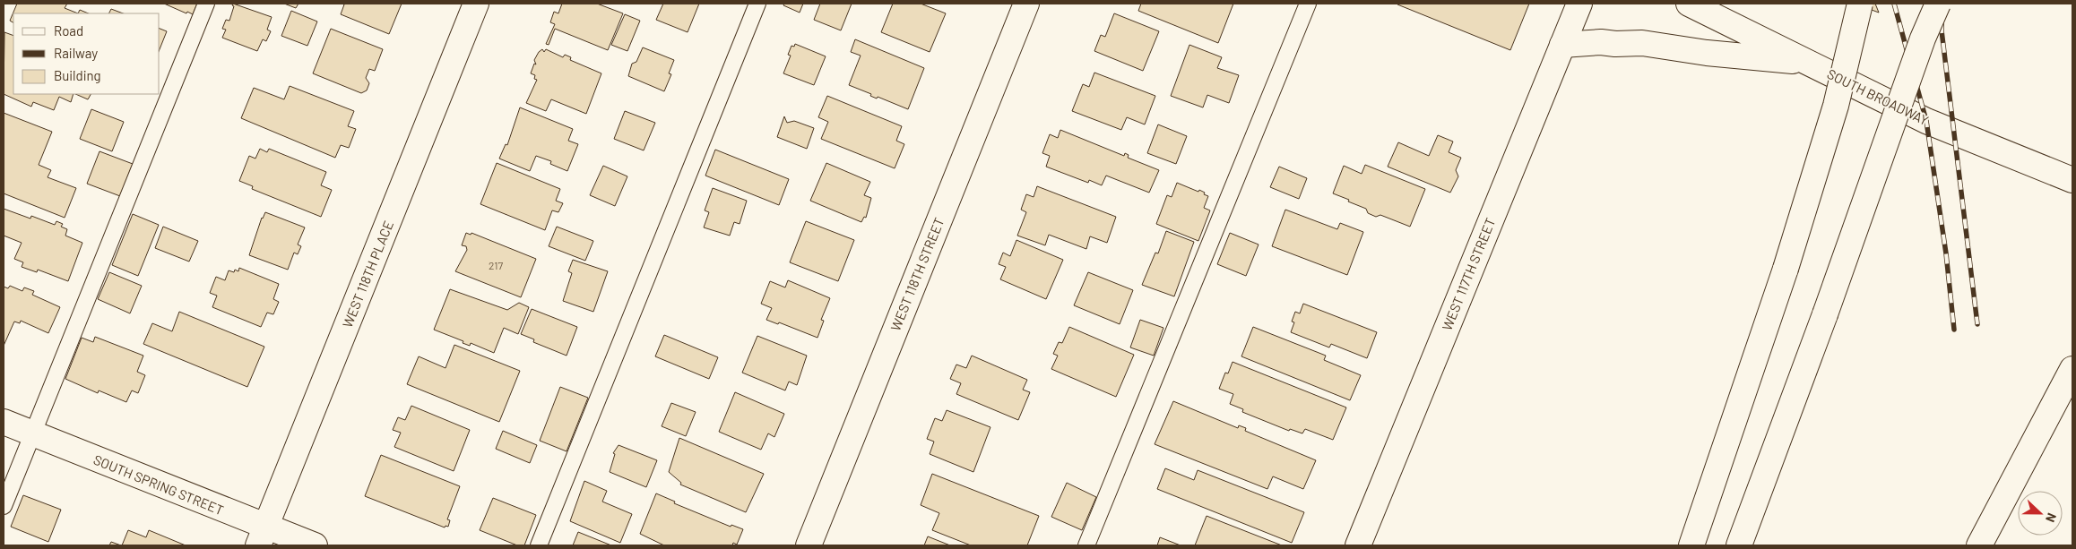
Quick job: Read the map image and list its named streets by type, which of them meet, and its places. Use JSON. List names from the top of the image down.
{
  "streets": {
    "main road": [
      "SOUTH BROADWAY",
      "WEST 118TH PLACE",
      "WEST 118TH STREET",
      "WEST 117TH STREET",
      "SOUTH SPRING STREET"
    ]
  },
  "crossings": [
    ["WEST 118TH PLACE", "SOUTH SPRING STREET"]
  ],
  "house_numbers": ["217"],
  "legend": ["Road", "Railway", "Building"],
  "north": "right"
}
